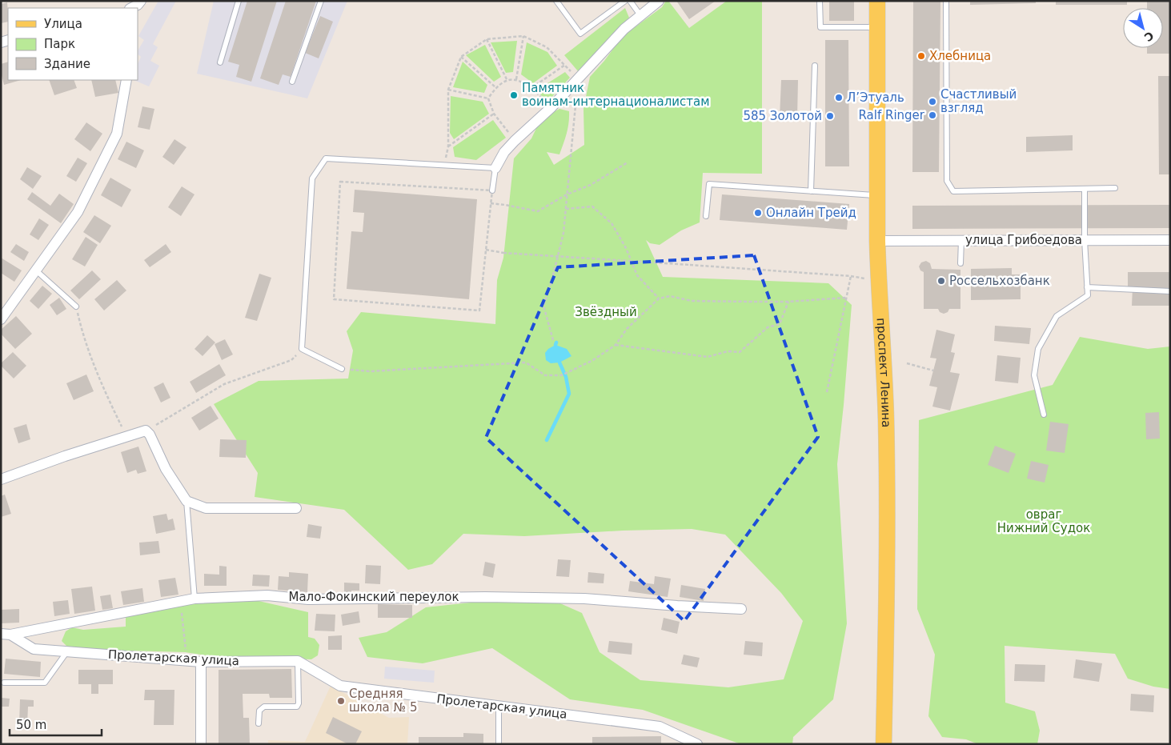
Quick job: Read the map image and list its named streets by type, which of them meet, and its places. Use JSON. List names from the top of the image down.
{
  "streets": {
    "main road": ["проспект Ленина"],
    "street": ["улица Грибоедова", "Мало-Фокинский переулок", "Пролетарская улица"]
  },
  "crossings": [
    ["улица Грибоедова", "проспект Ленина"],
    ["Мало-Фокинский переулок", "Пролетарская улица"]
  ],
  "parks": ["Звёздный", "овраг Нижний Судок"],
  "places": [
    "Хлебница",
    "Памятник воинам-интернационалистам",
    "Л’Этуаль",
    "Счастливый взгляд",
    "Ralf Ringer",
    "585 Золотой",
    "Онлайн Трейд",
    "Россельхозбанк",
    "Средняя школа № 5"
  ],
  "legend": ["Улица", "Парк", "Здание"],
  "scale_bar": "50 m",
  "north": "bottom right"
}
